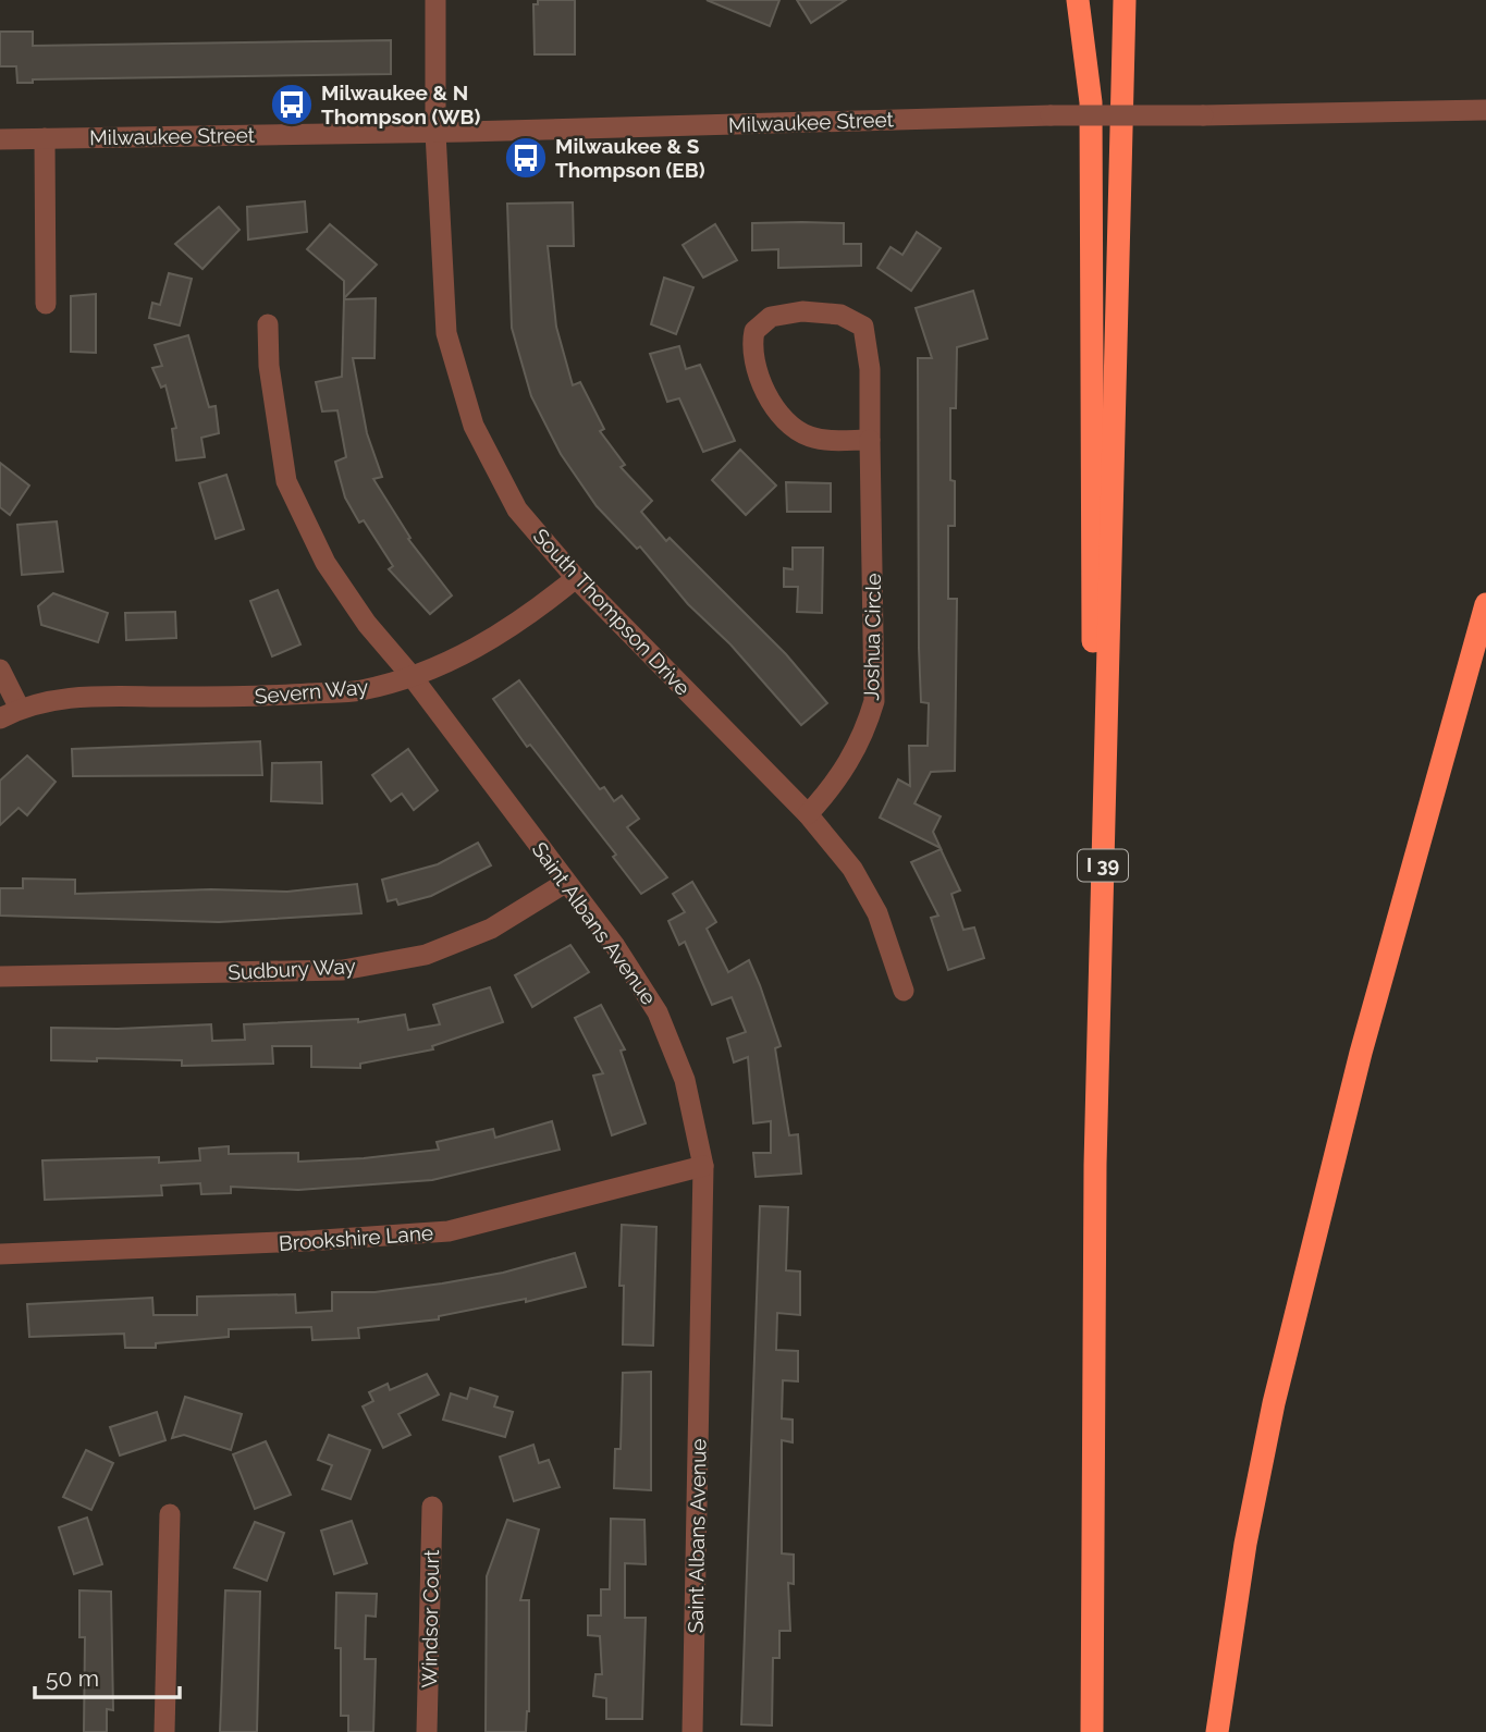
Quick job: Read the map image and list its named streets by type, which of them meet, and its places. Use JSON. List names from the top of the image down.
{
  "streets": {
    "highway": ["I 39"],
    "street": [
      "Milwaukee Street",
      "South Thompson Drive",
      "Joshua Circle",
      "Severn Way",
      "Saint Albans Avenue",
      "Sudbury Way",
      "Brookshire Lane",
      "Windsor Court"
    ]
  },
  "crossings": [
    ["Milwaukee Street", "South Thompson Drive"],
    ["South Thompson Drive", "Joshua Circle"],
    ["South Thompson Drive", "Severn Way"],
    ["Severn Way", "Saint Albans Avenue"],
    ["Saint Albans Avenue", "Sudbury Way"],
    ["Saint Albans Avenue", "Brookshire Lane"]
  ],
  "places": {
    "bus stop": ["Milwaukee & N Thompson (WB)", "Milwaukee & S Thompson (EB)"]
  },
  "scale_bar": "50 m"
}
